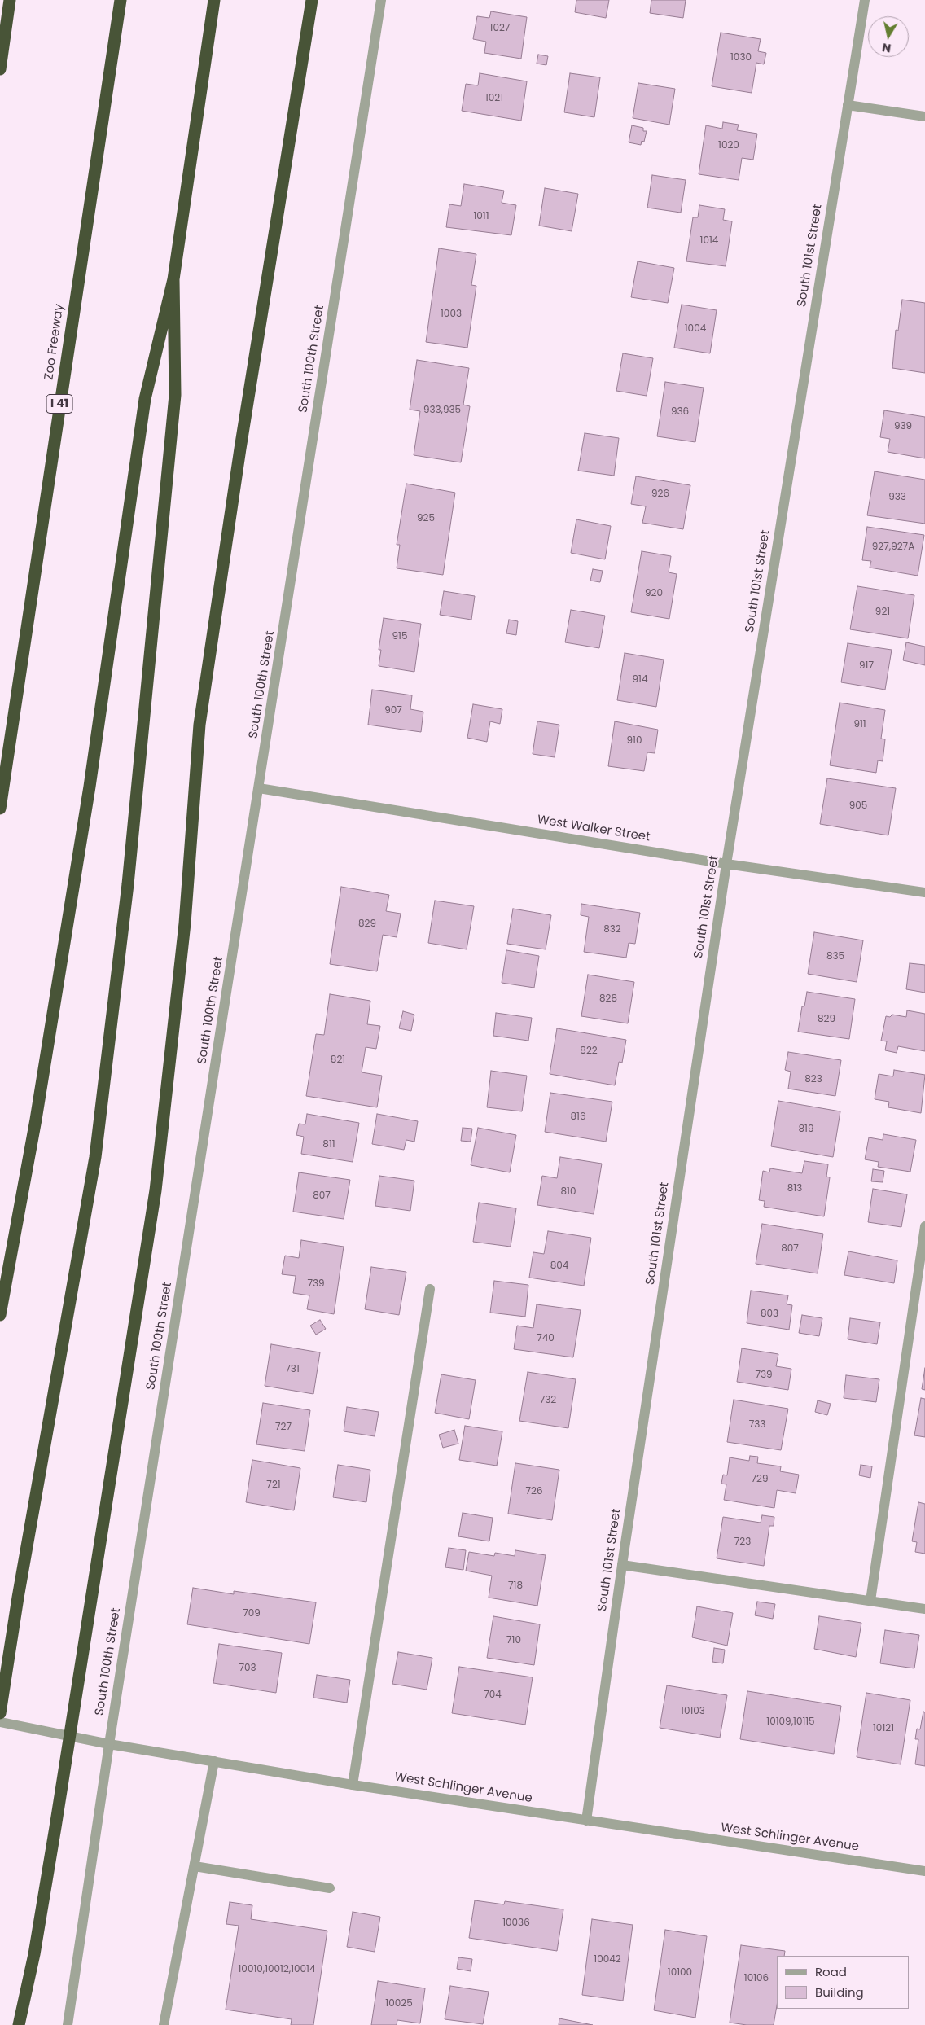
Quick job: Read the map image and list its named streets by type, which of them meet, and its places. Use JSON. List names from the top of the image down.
{
  "streets": {
    "highway": ["Zoo Freeway", "I 41"],
    "street": [
      "South 101st Street",
      "South 100th Street",
      "West Walker Street",
      "West Schlinger Avenue"
    ]
  },
  "crossings": [
    ["South 101st Street", "West Walker Street"],
    ["South 101st Street", "West Schlinger Avenue"],
    ["South 100th Street", "West Walker Street"],
    ["South 100th Street", "West Schlinger Avenue"]
  ],
  "house_numbers": [
    "1027",
    "1030",
    "1021",
    "1020",
    "1011",
    "1014",
    "1003",
    "1004",
    "933,935",
    "936",
    "939",
    "926",
    "933",
    "925",
    "927,927A",
    "920",
    "921",
    "915",
    "917",
    "914",
    "907",
    "911",
    "910",
    "905",
    "829",
    "832",
    "835",
    "828",
    "829",
    "822",
    "821",
    "823",
    "816",
    "819",
    "811",
    "813",
    "810",
    "807",
    "807",
    "804",
    "739",
    "803",
    "740",
    "731",
    "739",
    "732",
    "733",
    "727",
    "729",
    "721",
    "726",
    "723",
    "718",
    "709",
    "710",
    "703",
    "704",
    "10103",
    "10109,10115",
    "10121",
    "10036",
    "10042",
    "10010,10012,10014",
    "10100",
    "10106",
    "10025"
  ],
  "legend": ["Road", "Building"],
  "north": "bottom"
}
